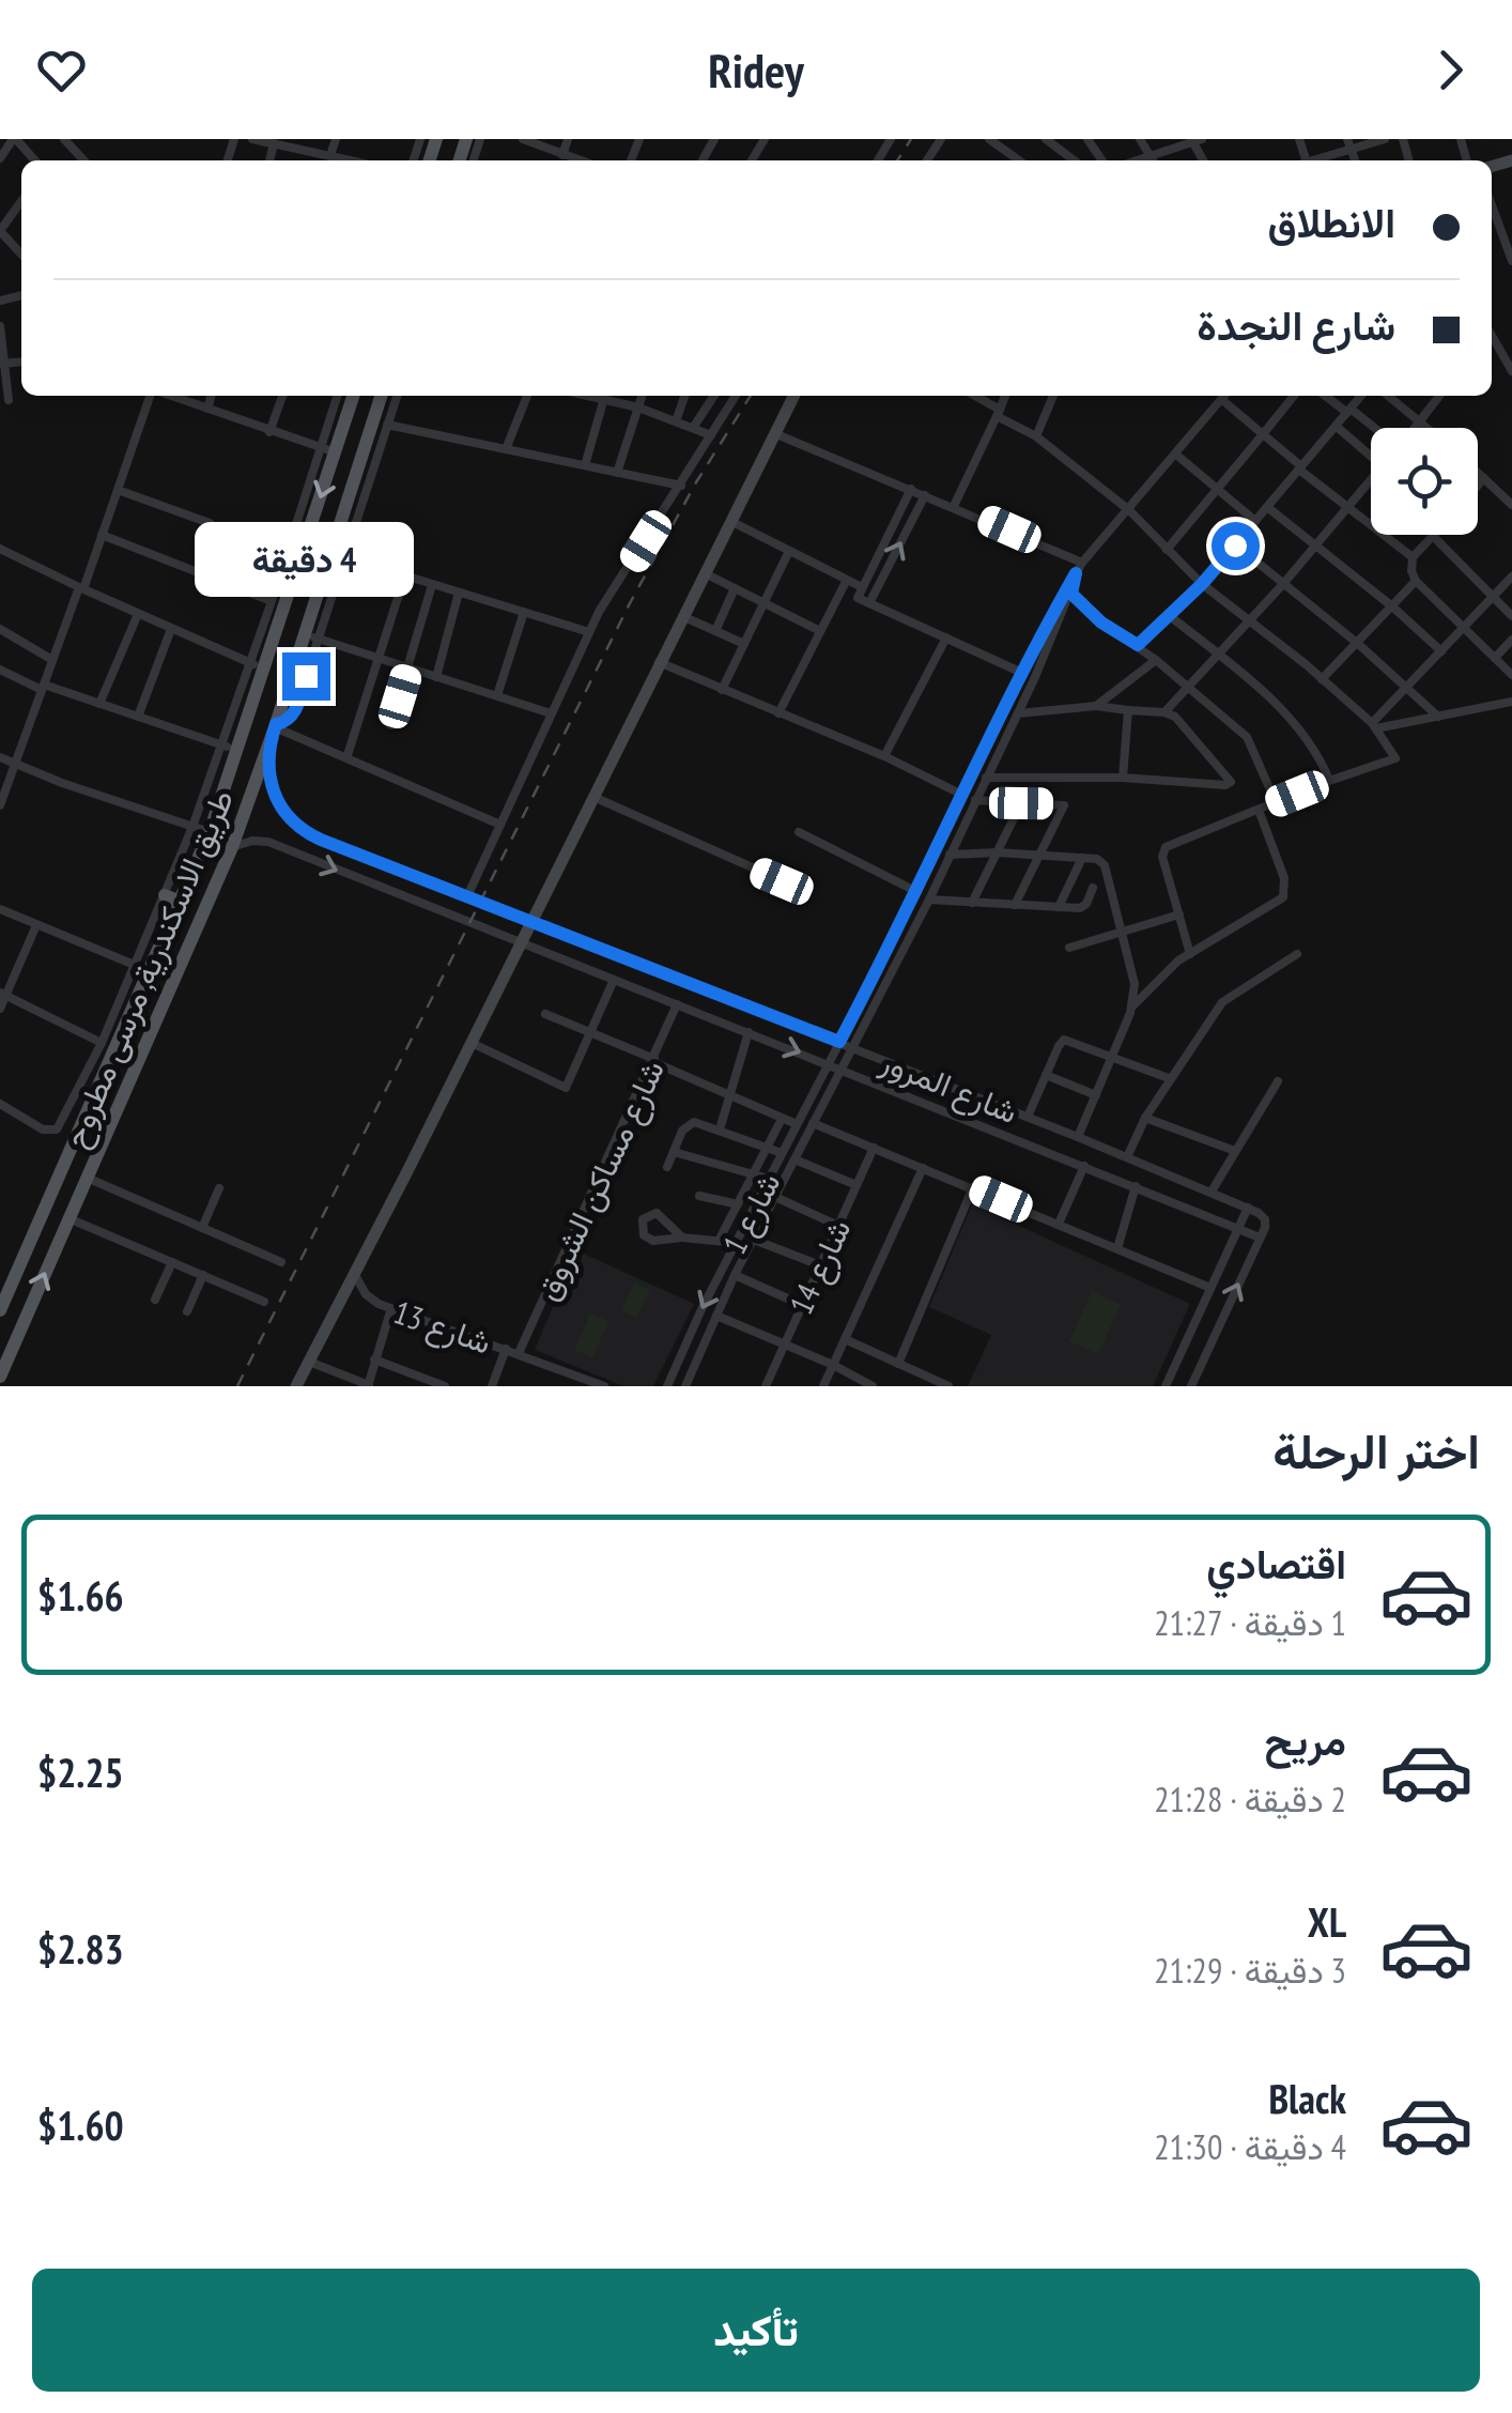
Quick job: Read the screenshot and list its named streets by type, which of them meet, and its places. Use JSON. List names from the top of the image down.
{
  "streets": {
    "main road": ["طريق الاسكندرية, مرسى مطروح"],
    "street": [
      "شارع المرور",
      "شارع مساكن الشروق",
      "شارع 1",
      "شارع 14",
      "شارع 13"
    ]
  },
  "crossings": [
    ["طريق الاسكندرية, مرسى مطروح", "شارع المرور"],
    ["شارع المرور", "شارع مساكن الشروق"],
    ["شارع المرور", "شارع 1"],
    ["شارع مساكن الشروق", "شارع 13"]
  ],
  "page": {
    "header": "Ridey",
    "banner": ["الانطلاق", "شارع النجدة"],
    "bubble": "4 دقيقة",
    "heading": "اختر الرحلة",
    "list": [
      {
        "name": "اقتصادي",
        "note": "1 دقيقة · 21:27",
        "value": "$1.66"
      },
      {
        "name": "مريح",
        "note": "2 دقيقة · 21:28",
        "value": "$2.25"
      },
      {
        "name": "XL",
        "note": "3 دقيقة · 21:29",
        "value": "$2.83"
      },
      {
        "name": "Black",
        "note": "4 دقيقة · 21:30",
        "value": "$1.60"
      }
    ],
    "buttons": "تأكيد"
  }
}
